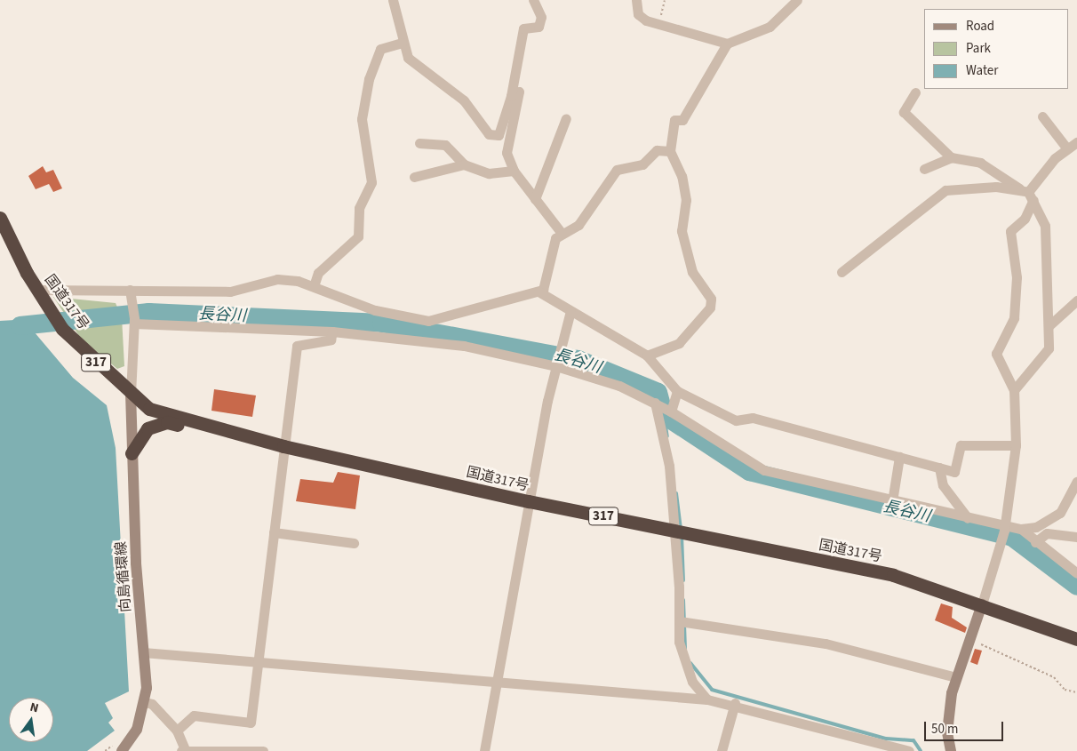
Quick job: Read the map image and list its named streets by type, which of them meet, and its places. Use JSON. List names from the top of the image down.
{
  "streets": {
    "highway": ["国道317号", "317"],
    "main road": ["向島循環線"]
  },
  "crossings": [
    ["国道317号", "向島循環線"]
  ],
  "water": ["長谷川"],
  "legend": ["Road", "Park", "Water"],
  "scale_bar": "50 m",
  "north": "top"
}
